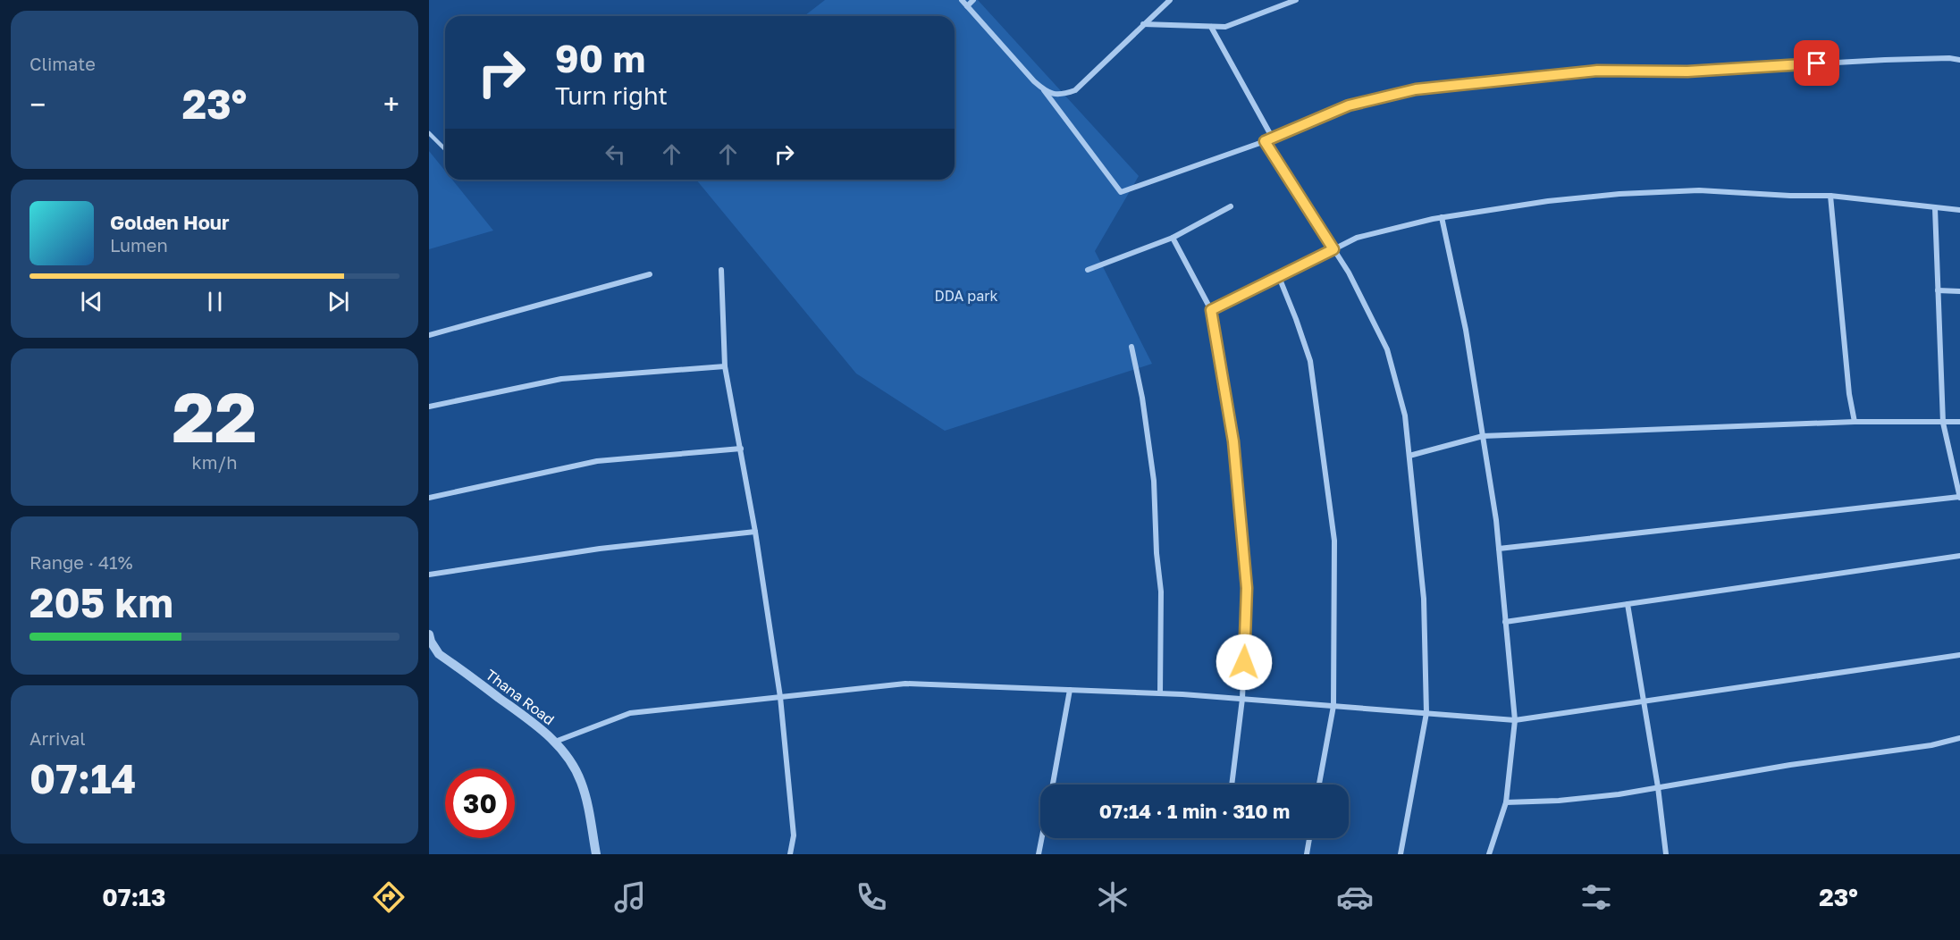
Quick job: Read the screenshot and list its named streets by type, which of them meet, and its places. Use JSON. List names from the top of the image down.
{
  "streets": {
    "street": ["Thana Road"]
  },
  "parks": ["DDA park"],
  "page": {
    "tile": [
      "Climate",
      ["22", "km/h"],
      ["Range · 41%", "205 km"],
      ["Arrival", "07:14"]
    ],
    "turn": ["90 m", "Turn right"],
    "heat": ["−", "23°", "+"],
    "song": ["Golden Hour", "Lumen"],
    "limit": "30",
    "trip": "07:14 · 1 min · 310 m",
    "tabs": ["07:13", "23°"]
  }
}
